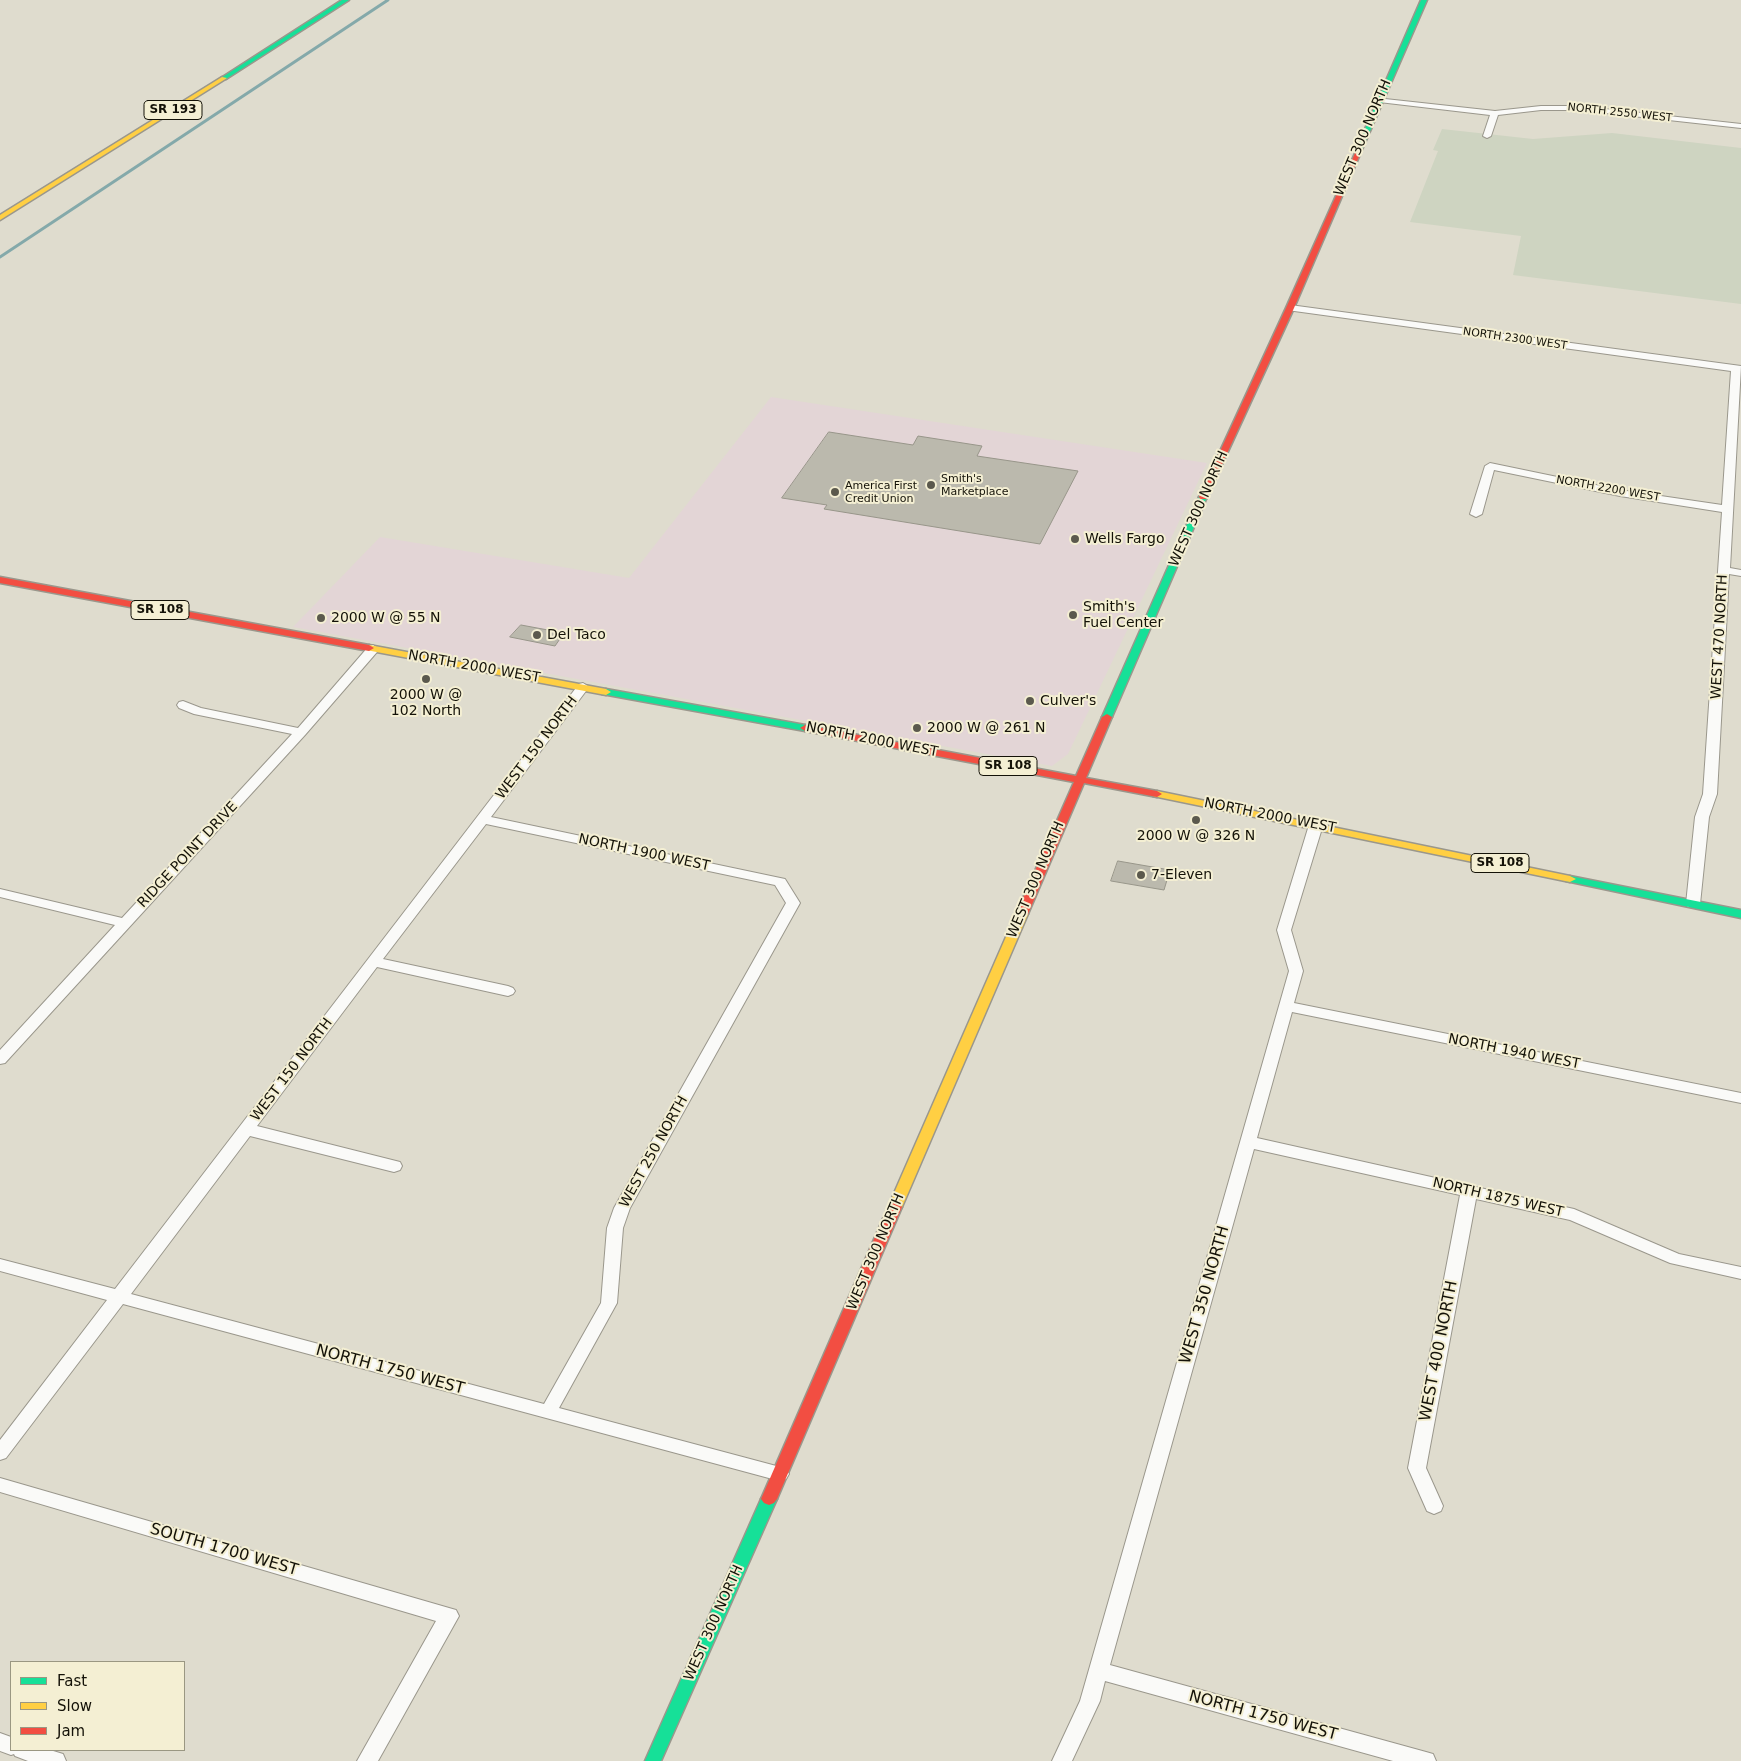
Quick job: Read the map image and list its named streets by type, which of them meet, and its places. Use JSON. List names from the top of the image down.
{
  "streets": {
    "main road": [
      "SR 193",
      "WEST 300 NORTH",
      "SR 108",
      "NORTH 2000 WEST"
    ],
    "street": [
      "NORTH 2550 WEST",
      "NORTH 2300 WEST",
      "NORTH 2200 WEST",
      "WEST 470 NORTH",
      "WEST 150 NORTH",
      "NORTH 1900 WEST",
      "RIDGE POINT DRIVE",
      "NORTH 1940 WEST",
      "WEST 250 NORTH",
      "NORTH 1875 WEST",
      "WEST 350 NORTH",
      "WEST 400 NORTH",
      "NORTH 1750 WEST",
      "SOUTH 1700 WEST"
    ]
  },
  "crossings": [
    ["NORTH 2550 WEST", "WEST 300 NORTH"],
    ["WEST 300 NORTH", "NORTH 2300 WEST"],
    ["WEST 300 NORTH", "NORTH 2000 WEST"],
    ["WEST 300 NORTH", "NORTH 1750 WEST"],
    ["NORTH 2300 WEST", "WEST 470 NORTH"],
    ["NORTH 2200 WEST", "WEST 470 NORTH"],
    ["WEST 470 NORTH", "NORTH 2000 WEST"],
    ["NORTH 2000 WEST", "WEST 150 NORTH"],
    ["NORTH 2000 WEST", "RIDGE POINT DRIVE"],
    ["NORTH 2000 WEST", "WEST 350 NORTH"],
    ["WEST 150 NORTH", "NORTH 1900 WEST"],
    ["WEST 150 NORTH", "NORTH 1750 WEST"],
    ["NORTH 1900 WEST", "WEST 250 NORTH"],
    ["NORTH 1940 WEST", "WEST 350 NORTH"],
    ["WEST 250 NORTH", "NORTH 1750 WEST"],
    ["NORTH 1875 WEST", "WEST 350 NORTH"],
    ["NORTH 1875 WEST", "WEST 400 NORTH"],
    ["WEST 350 NORTH", "NORTH 1750 WEST"]
  ],
  "places": [
    "Smith's Marketplace",
    "America First Credit Union",
    "Wells Fargo",
    "Smith's Fuel Center",
    "2000 W @ 55 N",
    "Del Taco",
    "2000 W @ 102 North",
    "Culver's",
    "2000 W @ 261 N",
    "2000 W @ 326 N",
    "7-Eleven"
  ],
  "legend": ["Fast", "Slow", "Jam"]
}
